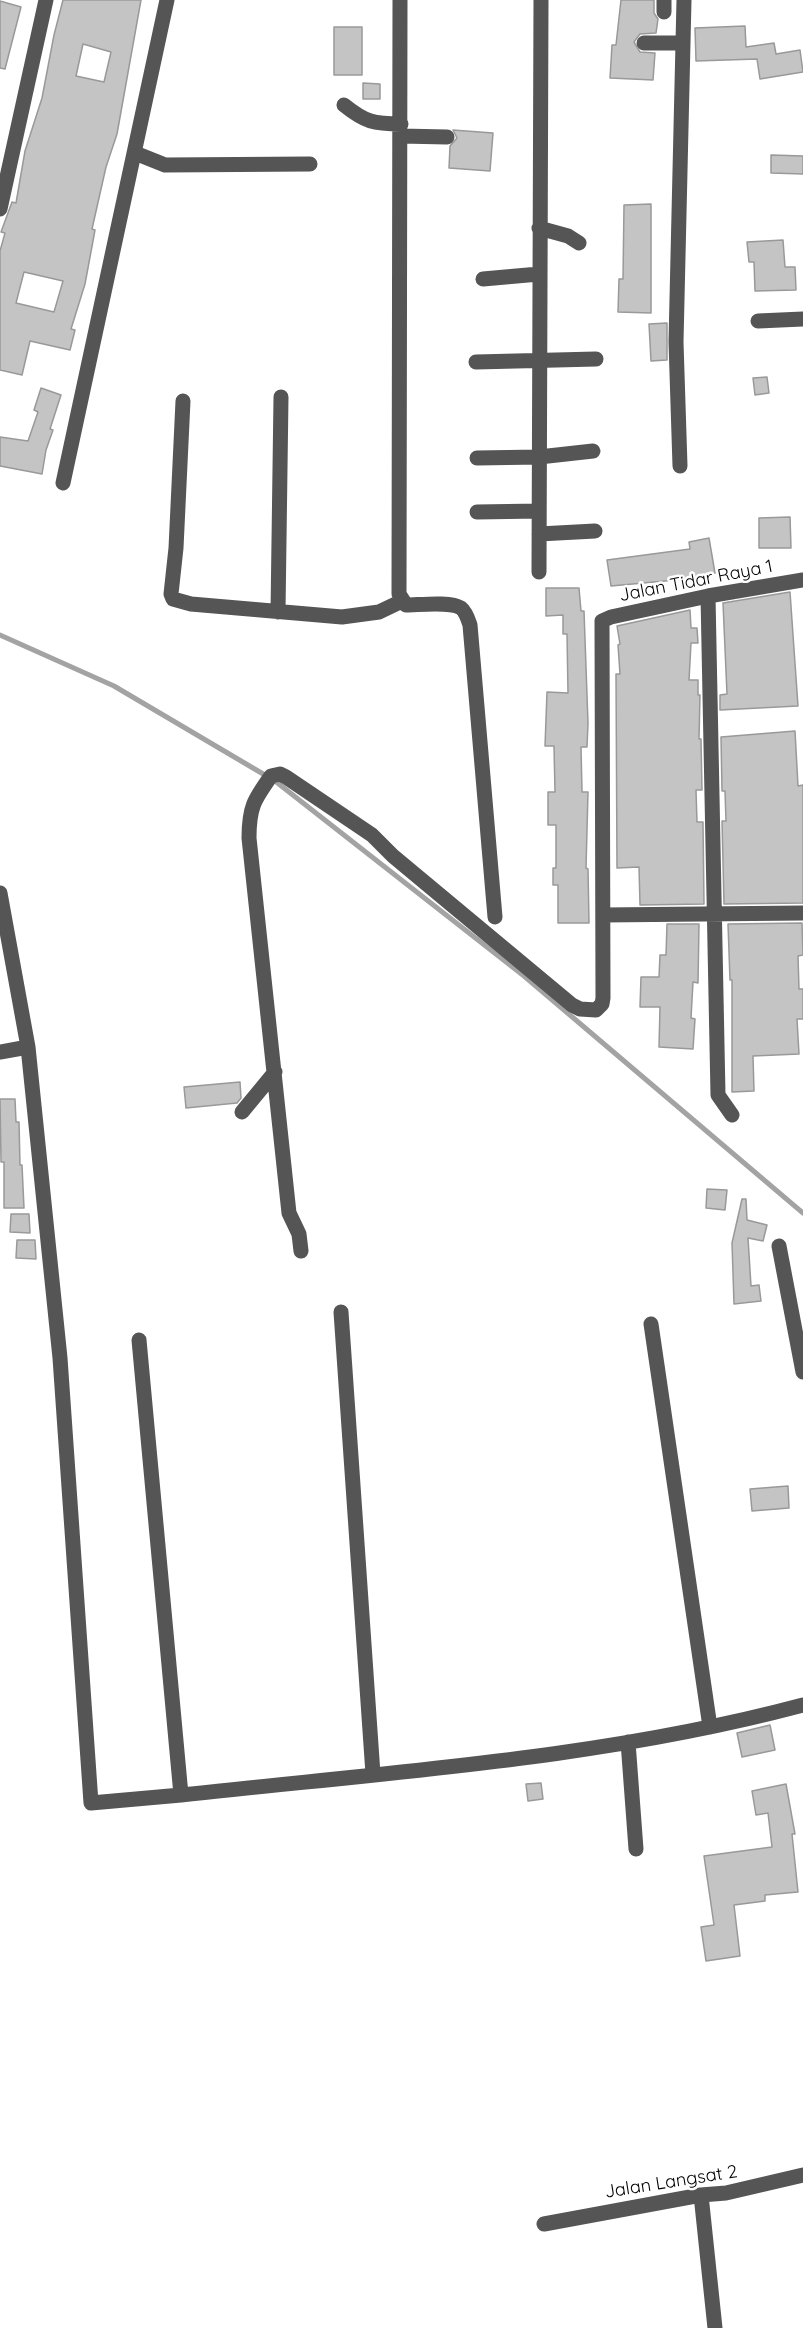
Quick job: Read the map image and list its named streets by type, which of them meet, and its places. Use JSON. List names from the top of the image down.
{
  "streets": {
    "street": ["Jalan Tidar Raya 1", "Jalan Langsat 2"]
  }
}
